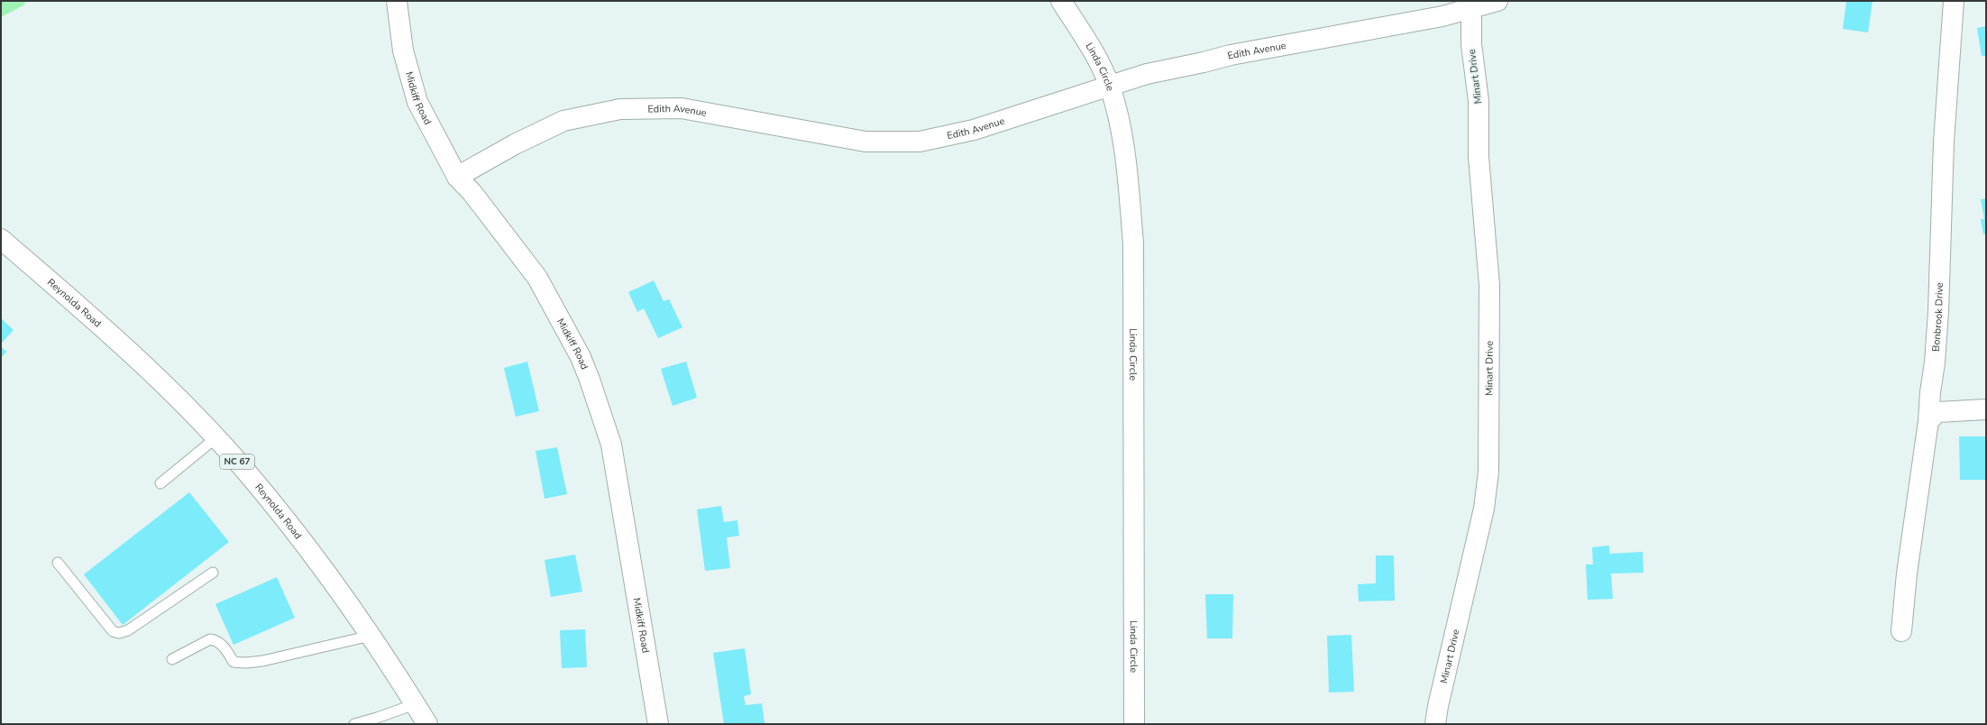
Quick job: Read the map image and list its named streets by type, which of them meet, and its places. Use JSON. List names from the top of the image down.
{
  "streets": {
    "street": [
      "Edith Avenue",
      "Linda Circle",
      "Minart Drive",
      "Midkiff Road",
      "Reynolda Road",
      "Bonbrook Drive",
      "NC 67"
    ]
  },
  "crossings": [
    ["Edith Avenue", "Linda Circle"],
    ["Edith Avenue", "Minart Drive"],
    ["Edith Avenue", "Midkiff Road"]
  ]
}
